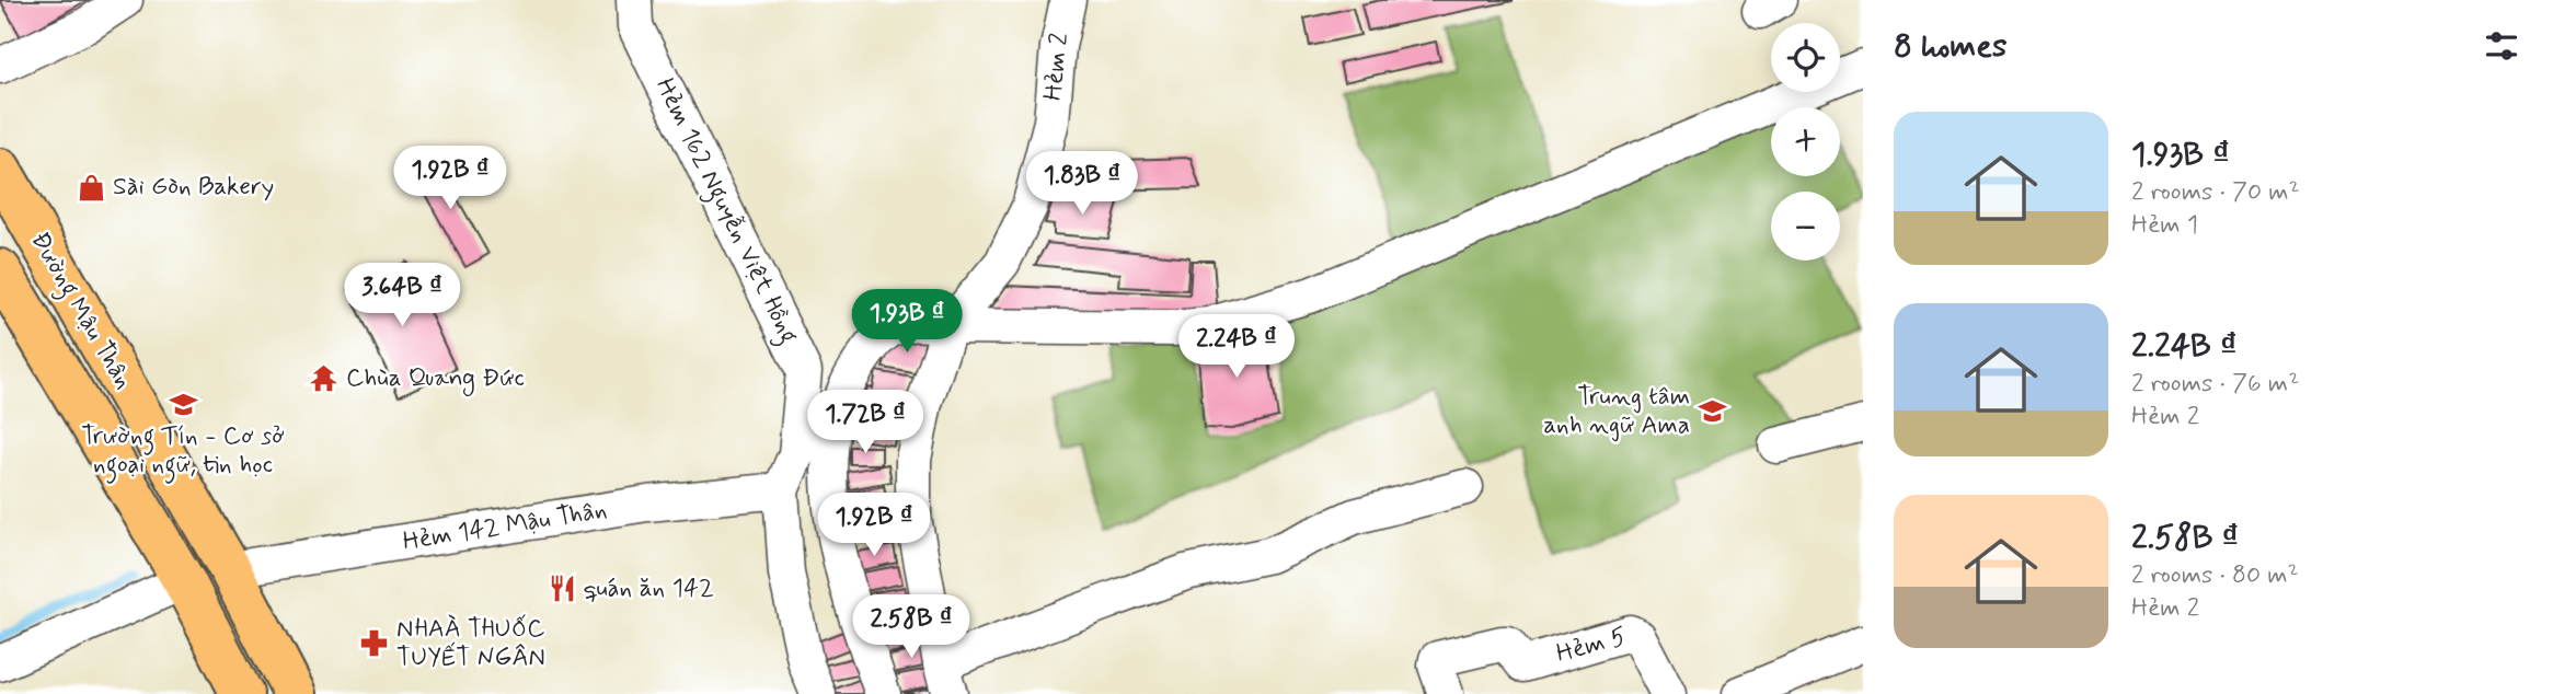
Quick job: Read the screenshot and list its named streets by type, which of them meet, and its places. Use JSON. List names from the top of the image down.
{
  "streets": {
    "main road": ["Đường Mậu Thân"],
    "street": [
      "Hẻm 2",
      "Hẻm 162 Nguyễn Việt Hồng",
      "Hẻm 142 Mậu Thân",
      "Hẻm 5"
    ]
  },
  "crossings": [
    ["Hẻm 162 Nguyễn Việt Hồng", "Hẻm 142 Mậu Thân"],
    ["Đường Mậu Thân", "Hẻm 142 Mậu Thân"]
  ],
  "places": {
    "shop": ["Sài Gòn Bakery"],
    "temple": ["Chùa Quang Đức"],
    "school or university": ["Trường Tín - Cơ sở ngoại ngữ, tin học", "Trung tâm anh ngữ Ama"],
    "restaurant": ["quán ăn 142"],
    "pharmacy": ["NHAÀ THUỐC TUYẾT NGÂN"]
  },
  "page": {
    "heading": "8 homes",
    "map_buttons": ["+", "−"],
    "list": [
      {
        "name": "1.93B ₫",
        "note": "2 rooms · 70 m² · Hẻm 1"
      },
      {
        "name": "2.24B ₫",
        "note": "2 rooms · 76 m² · Hẻm 2"
      },
      {
        "name": "2.58B ₫",
        "note": "2 rooms · 80 m² · Hẻm 2"
      }
    ],
    "price": [
      "1.92B ₫",
      "1.83B ₫",
      "3.64B ₫",
      "1.93B ₫",
      "2.24B ₫",
      "1.72B ₫",
      "1.92B ₫",
      "2.58B ₫"
    ]
  }
}
